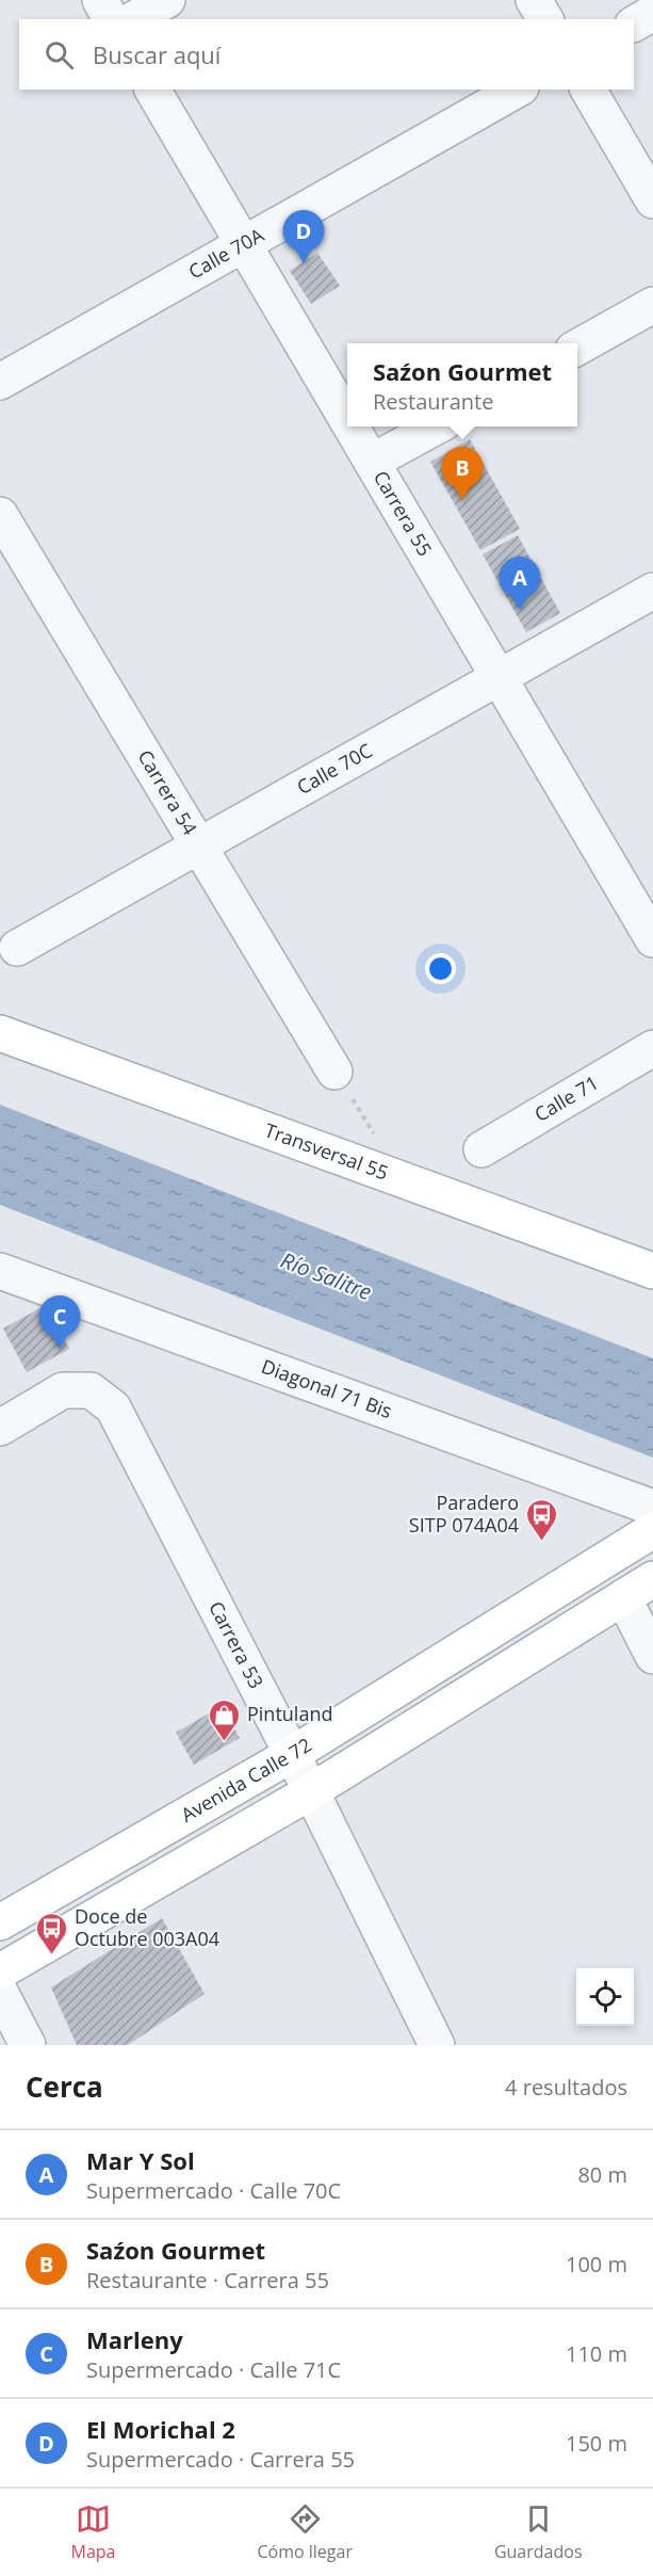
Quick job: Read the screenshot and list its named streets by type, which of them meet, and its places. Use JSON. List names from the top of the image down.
{
  "streets": {
    "main road": ["Transversal 55", "Avenida Calle 72"],
    "street": [
      "Calle 70A",
      "Carrera 55",
      "Calle 70C",
      "Carrera 54",
      "Calle 71",
      "Diagonal 71 Bis",
      "Carrera 53"
    ]
  },
  "crossings": [
    ["Calle 70A", "Carrera 55"],
    ["Carrera 55", "Calle 70C"],
    ["Calle 70C", "Carrera 54"],
    ["Carrera 53", "Avenida Calle 72"]
  ],
  "water": ["Río Salitre"],
  "places": {
    "bus stop": ["Paradero SITP 074A04", "Doce de Octubre 003A04"],
    "shop": ["Pintuland"]
  },
  "page": {
    "search": "Buscar aquí",
    "pins": [
      "D",
      "B",
      "A",
      "C"
    ],
    "popup": ["Saźon Gourmet", "Restaurante"],
    "heading": ["Cerca", "4 resultados"],
    "list": [
      {
        "mark": "A",
        "name": "Mar Y Sol",
        "note": "Supermercado · Calle 70C",
        "value": "80 m"
      },
      {
        "mark": "B",
        "name": "Saźon Gourmet",
        "note": "Restaurante · Carrera 55",
        "value": "100 m"
      },
      {
        "mark": "C",
        "name": "Marleny",
        "note": "Supermercado · Calle 71C",
        "value": "110 m"
      },
      {
        "mark": "D",
        "name": "El Morichal 2",
        "note": "Supermercado · Carrera 55",
        "value": "150 m"
      }
    ],
    "nav": ["Mapa", "Cómo llegar", "Guardados"]
  }
}
